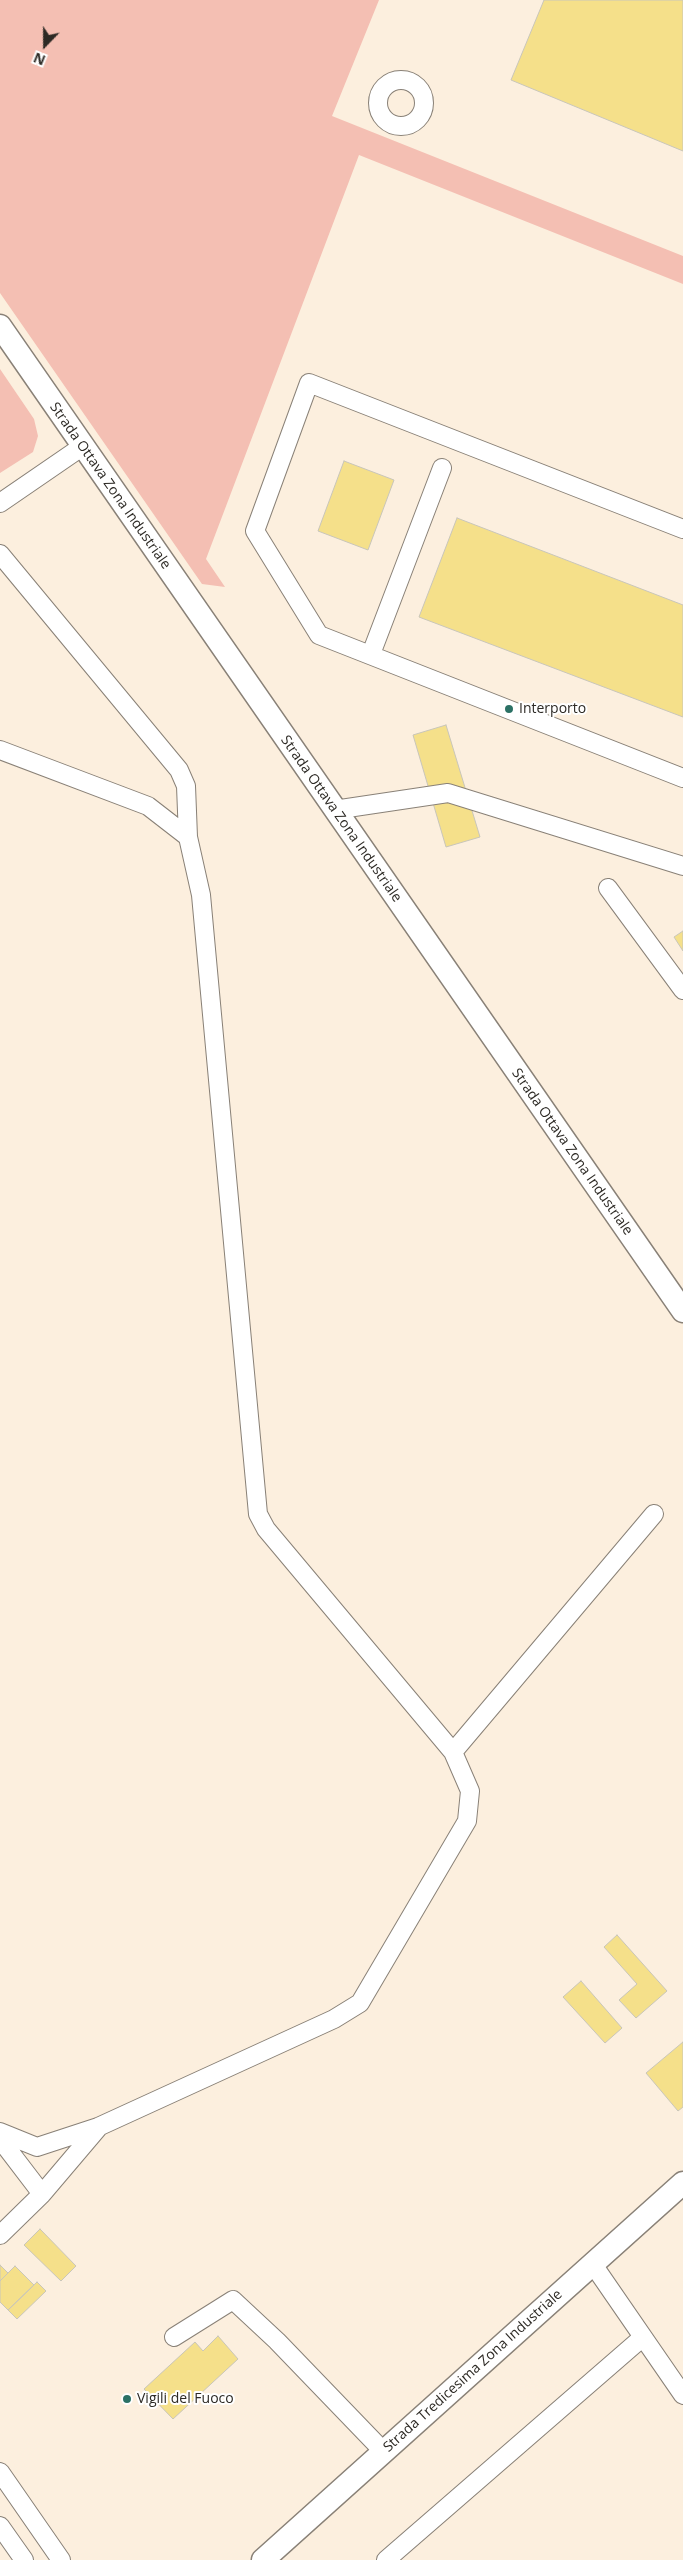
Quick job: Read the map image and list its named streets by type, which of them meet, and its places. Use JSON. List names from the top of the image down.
{
  "streets": {
    "main road": ["Strada Ottava Zona Industriale", "Strada Tredicesima Zona Industriale"]
  },
  "places": ["Interporto", "Vigili del Fuoco"],
  "north": "bottom"
}
